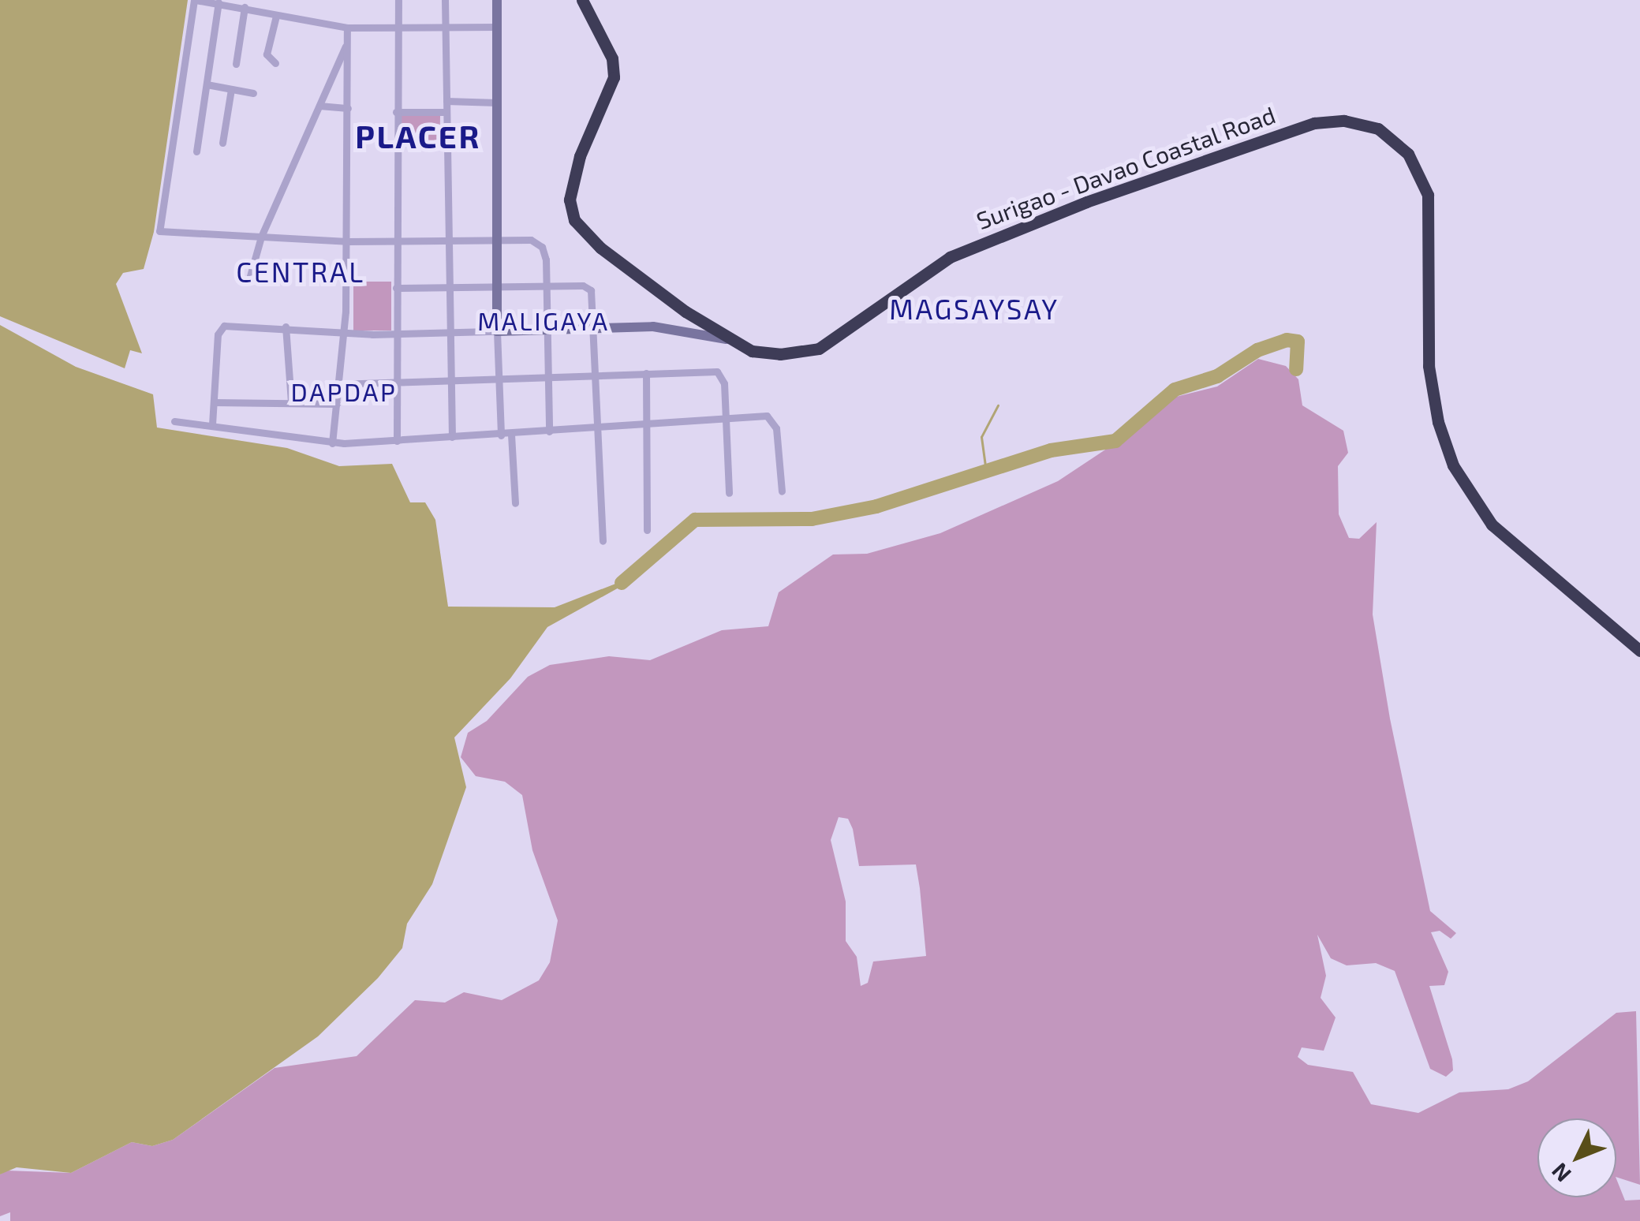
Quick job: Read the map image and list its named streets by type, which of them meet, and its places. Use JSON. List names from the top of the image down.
{
  "streets": {
    "highway": ["Surigao - Davao Coastal Road"]
  },
  "districts": [
    "PLACER",
    "CENTRAL",
    "MAGSAYSAY",
    "MALIGAYA",
    "DAPDAP"
  ],
  "north": "bottom left"
}
